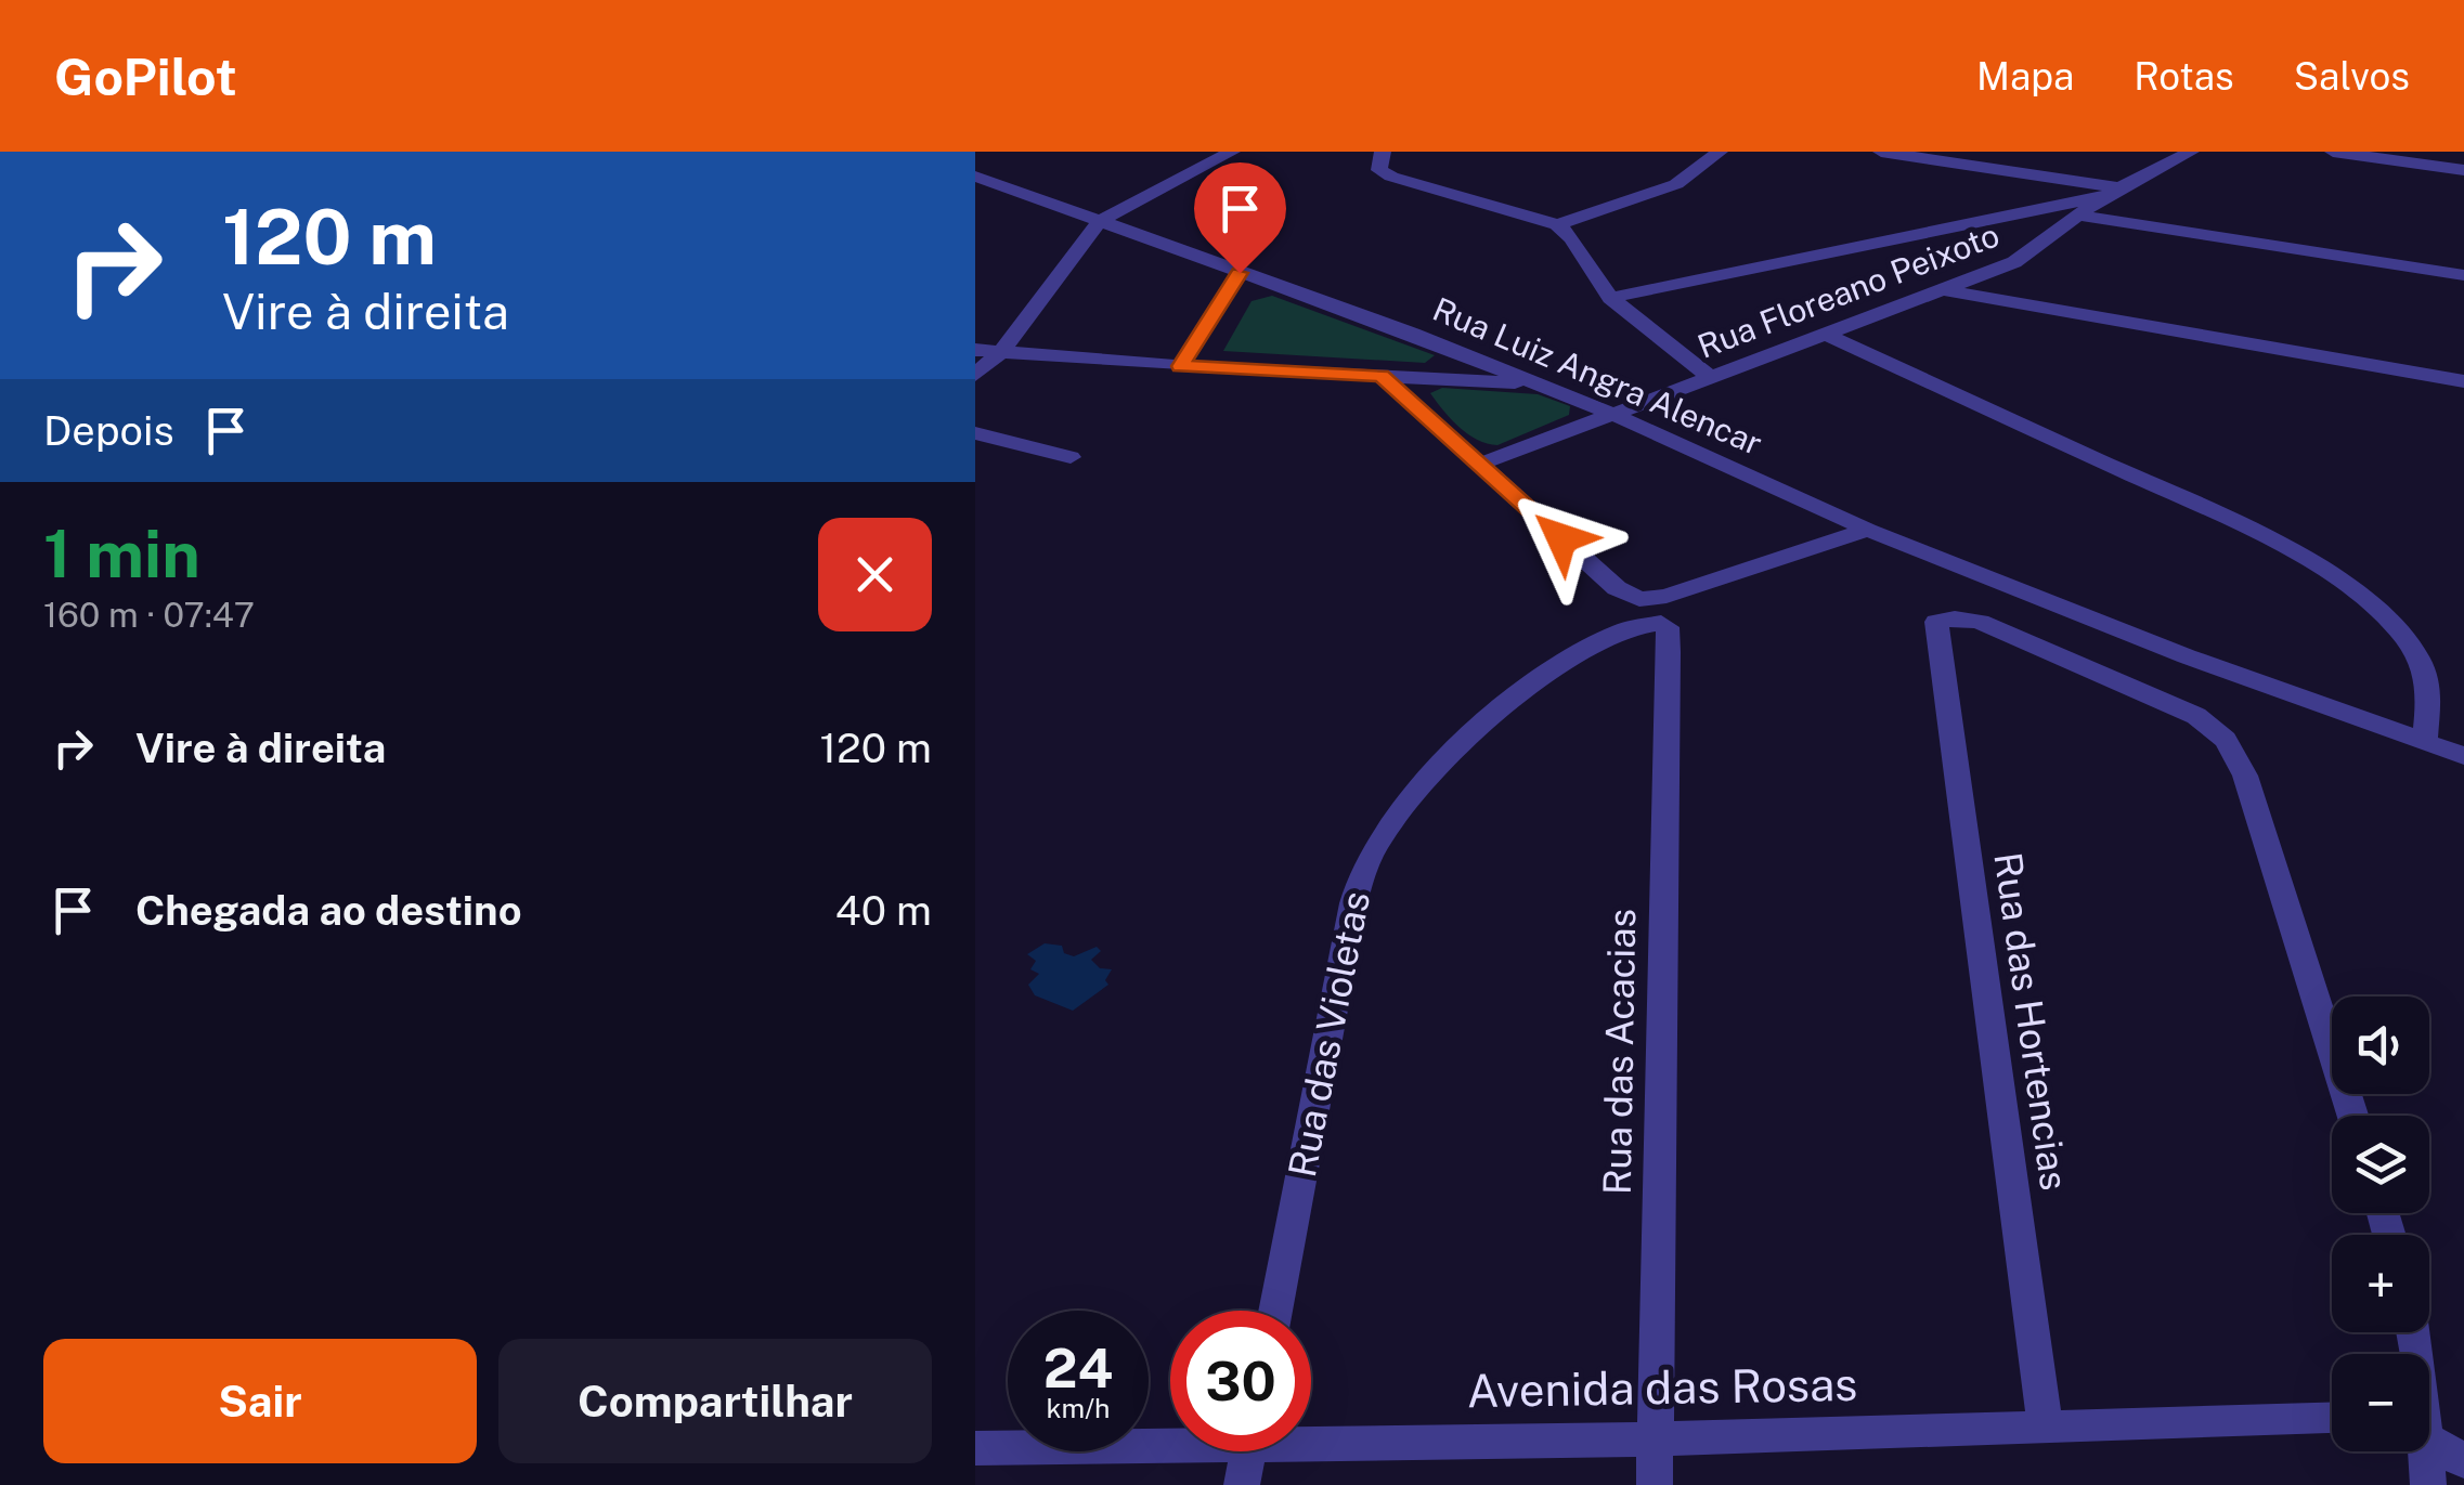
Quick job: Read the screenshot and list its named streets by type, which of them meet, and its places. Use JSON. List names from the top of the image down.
{
  "streets": {
    "street": [
      "Rua Floreano Peixoto",
      "Rua Luiz Angra Alencar",
      "Rua das Hortencias",
      "Rua das Violetas",
      "Rua das Acacias",
      "Avenida das Rosas"
    ]
  },
  "crossings": [
    ["Rua Floreano Peixoto", "Rua Luiz Angra Alencar"],
    ["Rua das Hortencias", "Avenida das Rosas"],
    ["Rua das Violetas", "Rua das Acacias"],
    ["Rua das Acacias", "Avenida das Rosas"]
  ],
  "page": {
    "header": "GoPilot",
    "nav": ["Mapa", "Rotas", "Salvos"],
    "turn": ["120 m", "Vire à direita"],
    "then": "Depois",
    "heading": ["1 min", "160 m · 07:47"],
    "list": [
      {
        "name": "Vire à direita",
        "value": "120 m"
      },
      {
        "name": "Chegada ao destino",
        "value": "40 m"
      }
    ],
    "map_buttons": ["+", "−"],
    "speed": "24 km/h",
    "limit": "30",
    "buttons": ["Sair", "Compartilhar"]
  }
}
